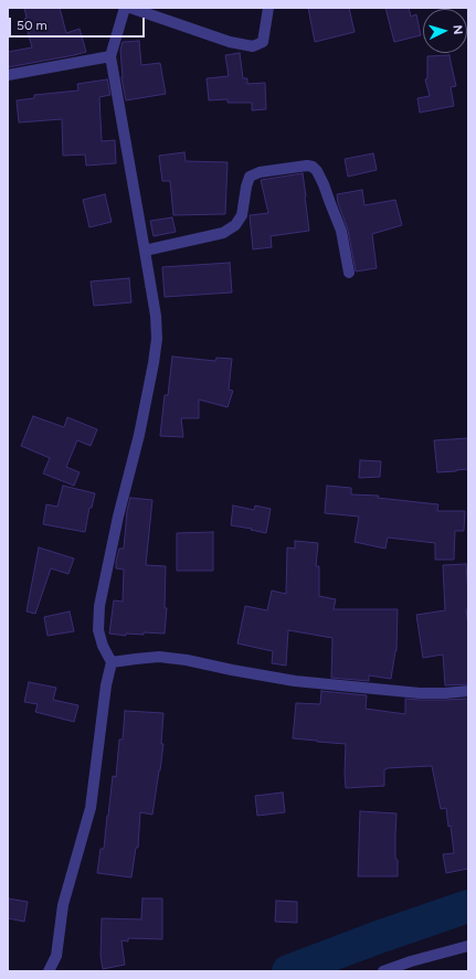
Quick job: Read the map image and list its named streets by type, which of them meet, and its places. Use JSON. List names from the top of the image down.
{
  "scale_bar": "50 m",
  "north": "right"
}
